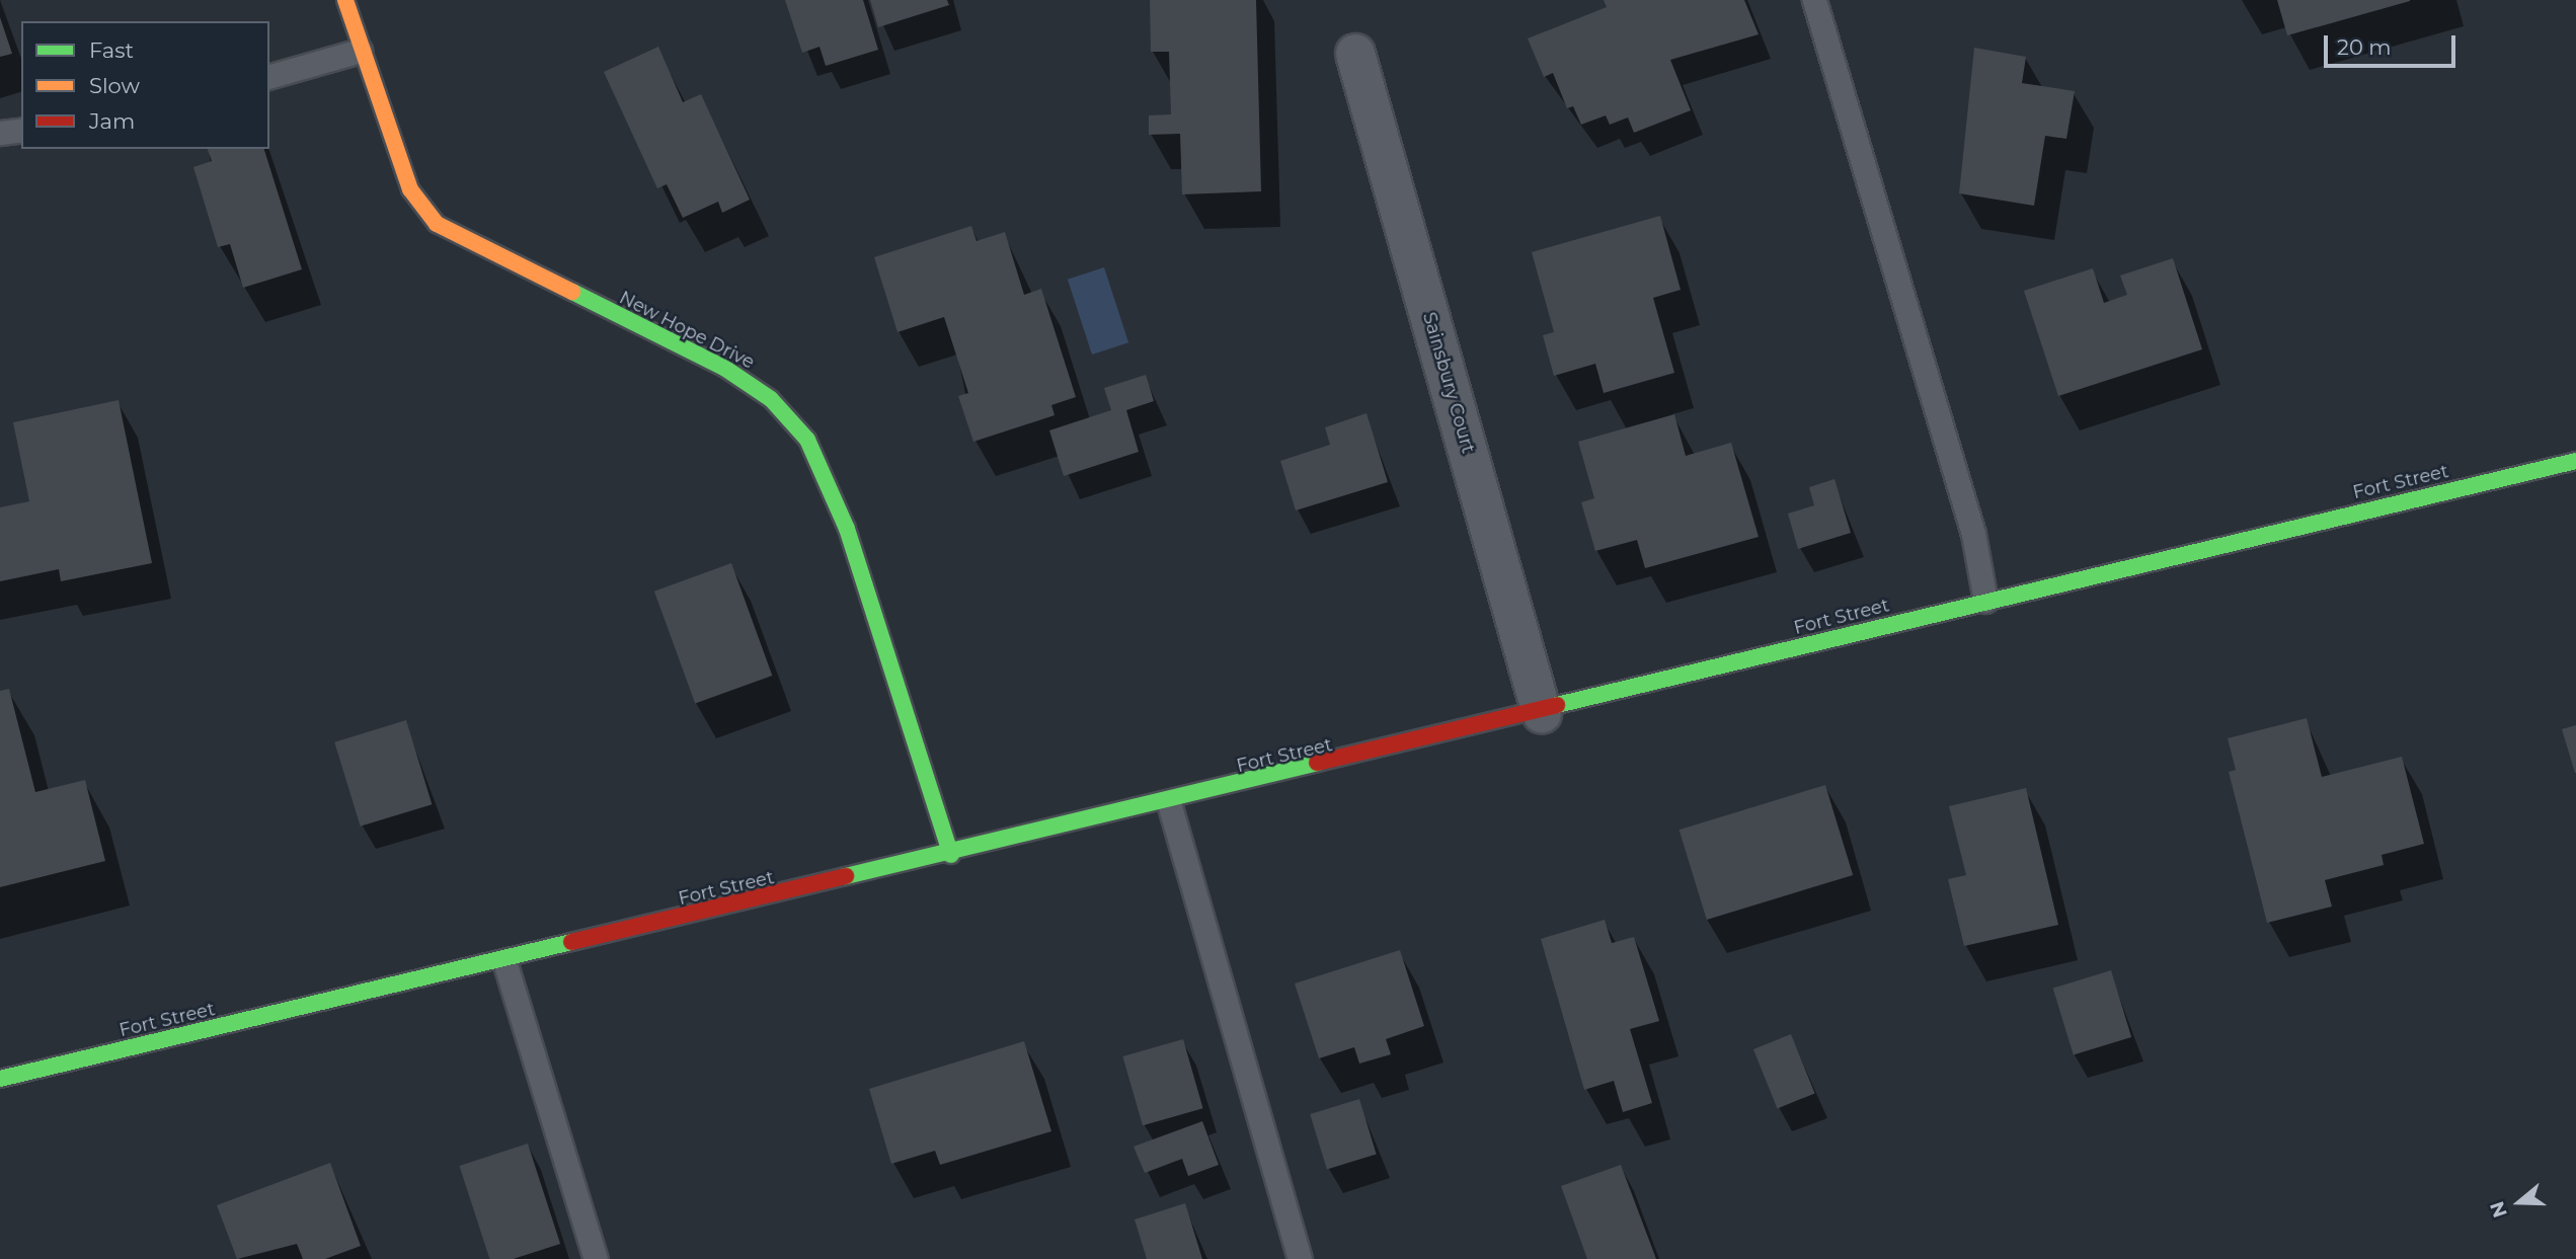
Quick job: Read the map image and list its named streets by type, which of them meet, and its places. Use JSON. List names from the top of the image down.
{
  "streets": {
    "street": ["New Hope Drive", "Sainsbury Court", "Fort Street"]
  },
  "crossings": [
    ["New Hope Drive", "Fort Street"],
    ["Sainsbury Court", "Fort Street"]
  ],
  "legend": ["Fast", "Slow", "Jam"],
  "scale_bar": "20 m",
  "north": "left"
}
